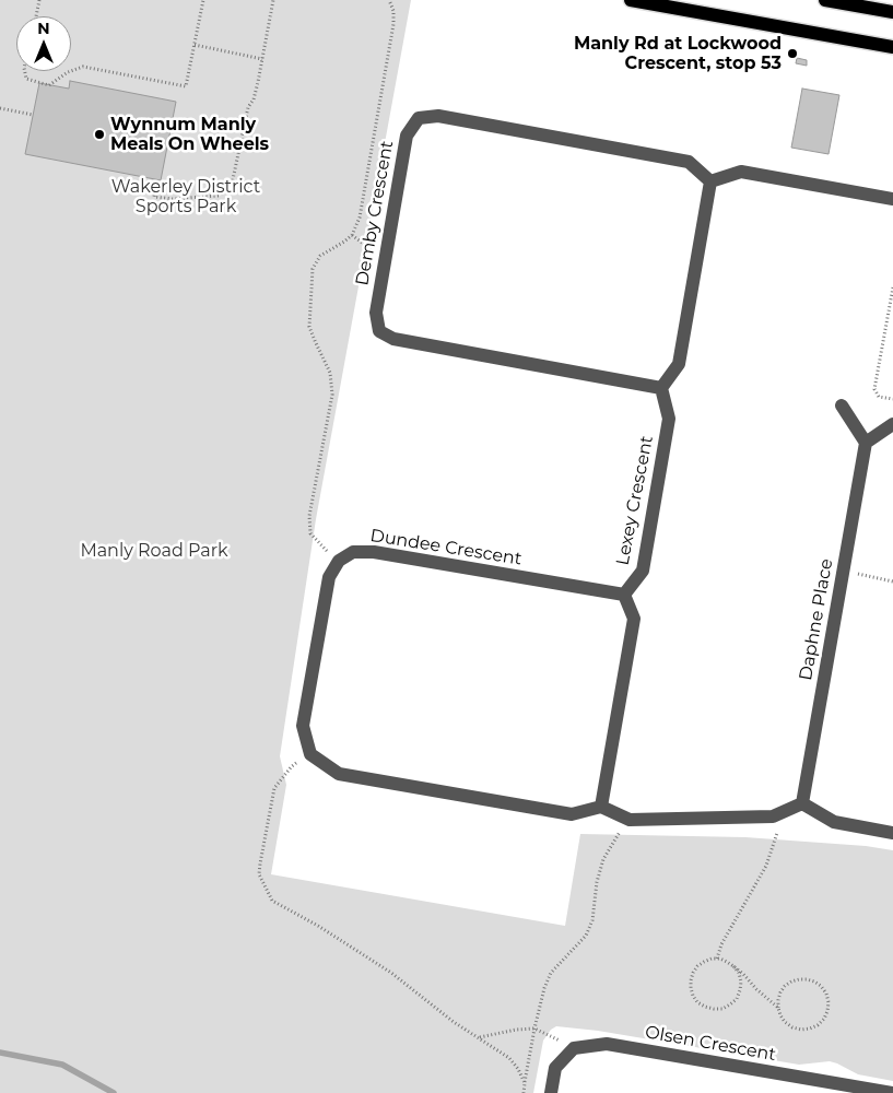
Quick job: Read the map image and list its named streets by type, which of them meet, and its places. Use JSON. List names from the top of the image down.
{
  "streets": {
    "street": [
      "Demby Crescent",
      "Lexey Crescent",
      "Dundee Crescent",
      "Daphne Place",
      "Olsen Crescent"
    ]
  },
  "crossings": [
    ["Demby Crescent", "Lexey Crescent"],
    ["Lexey Crescent", "Dundee Crescent"]
  ],
  "parks": ["Wakerley District Sports Park", "Manly Road Park"],
  "places": ["Manly Rd at Lockwood Crescent, stop 53", "Wynnum Manly Meals On Wheels"],
  "north": "top"
}
